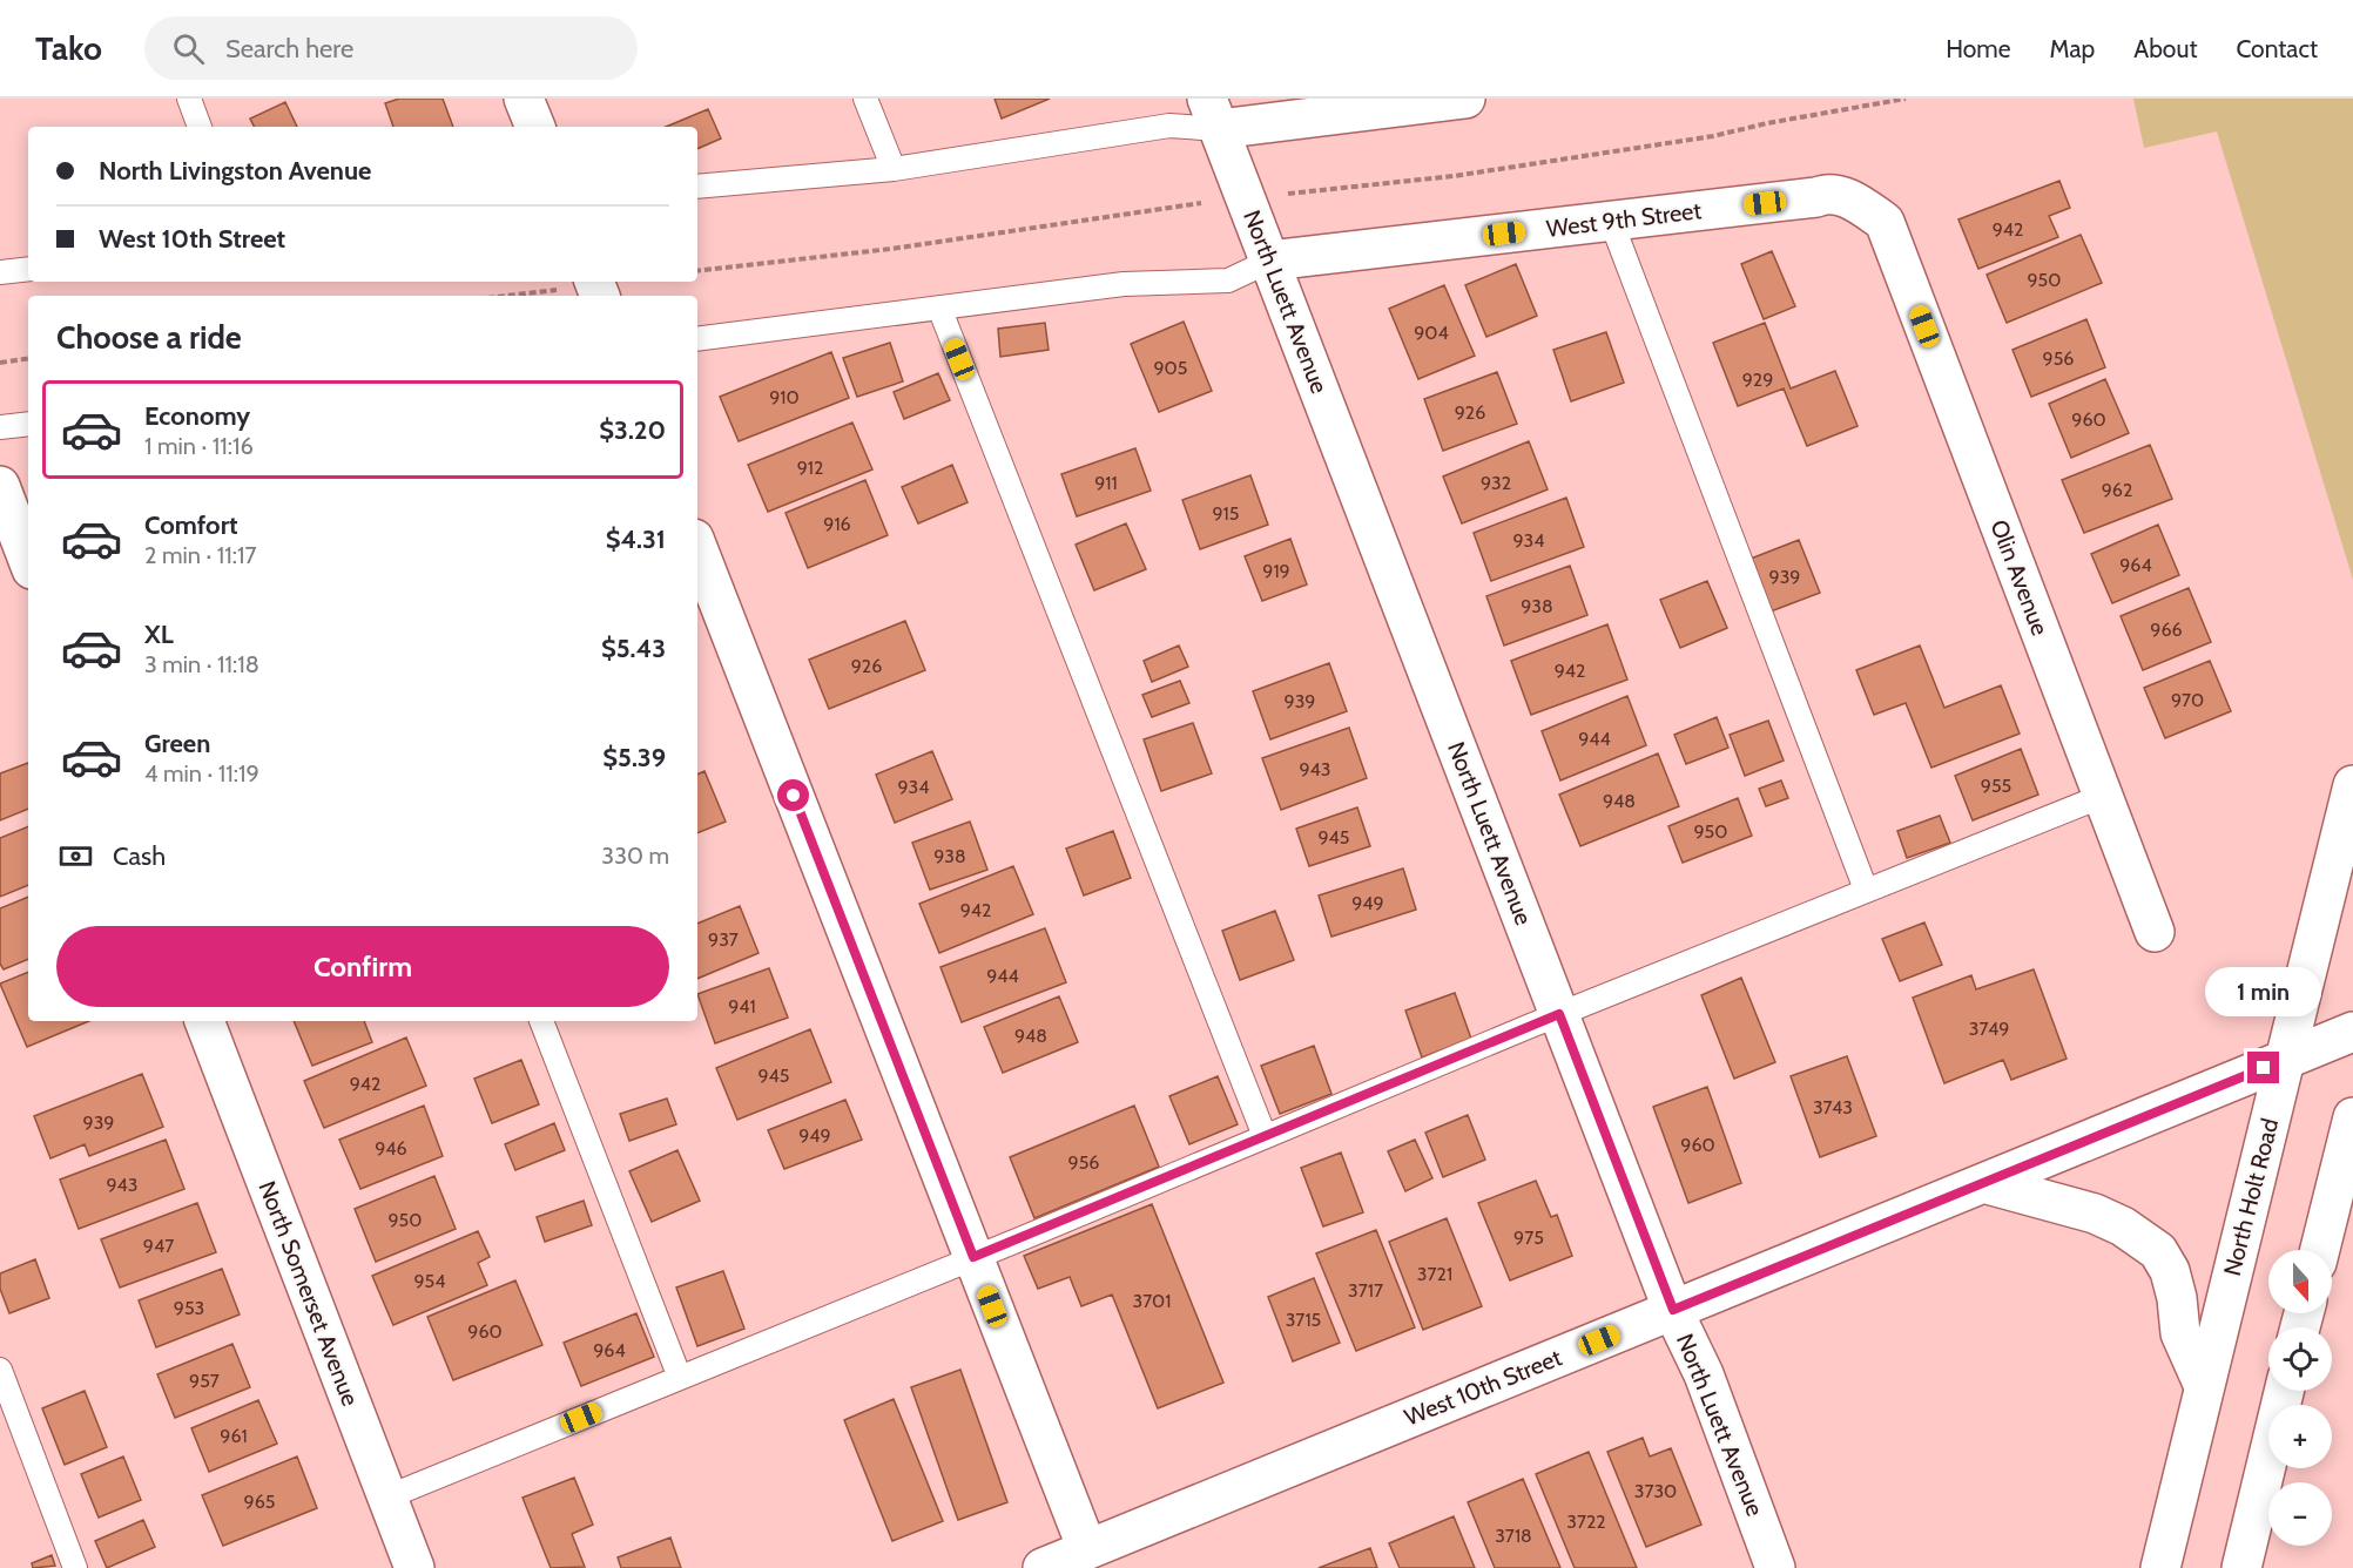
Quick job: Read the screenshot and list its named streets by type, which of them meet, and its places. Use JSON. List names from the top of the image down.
{
  "streets": {
    "street": [
      "West 9th Street",
      "North Luett Avenue",
      "Olin Avenue",
      "North Holt Road",
      "North Somerset Avenue",
      "West 10th Street"
    ]
  },
  "crossings": [
    ["West 9th Street", "North Luett Avenue"],
    ["West 9th Street", "Olin Avenue"],
    ["North Luett Avenue", "West 10th Street"],
    ["North Holt Road", "West 10th Street"]
  ],
  "house_numbers": [
    "942",
    "950",
    "904",
    "956",
    "905",
    "929",
    "910",
    "926",
    "960",
    "912",
    "911",
    "932",
    "962",
    "915",
    "916",
    "934",
    "964",
    "919",
    "939",
    "938",
    "966",
    "926",
    "942",
    "970",
    "939",
    "944",
    "943",
    "955",
    "934",
    "948",
    "950",
    "945",
    "938",
    "949",
    "942",
    "937",
    "944",
    "941",
    "3749",
    "948",
    "945",
    "942",
    "3743",
    "939",
    "949",
    "960",
    "946",
    "956",
    "943",
    "950",
    "975",
    "947",
    "3721",
    "954",
    "3717",
    "3701",
    "953",
    "3715",
    "960",
    "964",
    "957",
    "961",
    "3730",
    "965",
    "3722",
    "3718"
  ],
  "north": "bottom",
  "page": {
    "header": "Tako",
    "search": "Search here",
    "nav": [
      "Home",
      "Map",
      "About",
      "Contact"
    ],
    "banner": ["North Livingston Avenue", "West 10th Street"],
    "heading": "Choose a ride",
    "list": [
      {
        "name": "Economy",
        "note": "1 min · 11:16",
        "value": "$3.20"
      },
      {
        "name": "Comfort",
        "note": "2 min · 11:17",
        "value": "$4.31"
      },
      {
        "name": "XL",
        "note": "3 min · 11:18",
        "value": "$5.43"
      },
      {
        "name": "Green",
        "note": "4 min · 11:19",
        "value": "$5.39"
      }
    ],
    "pay": ["Cash", "330 m"],
    "buttons": "Confirm",
    "bubble": "1 min",
    "map_buttons": ["+", "−"]
  }
}
